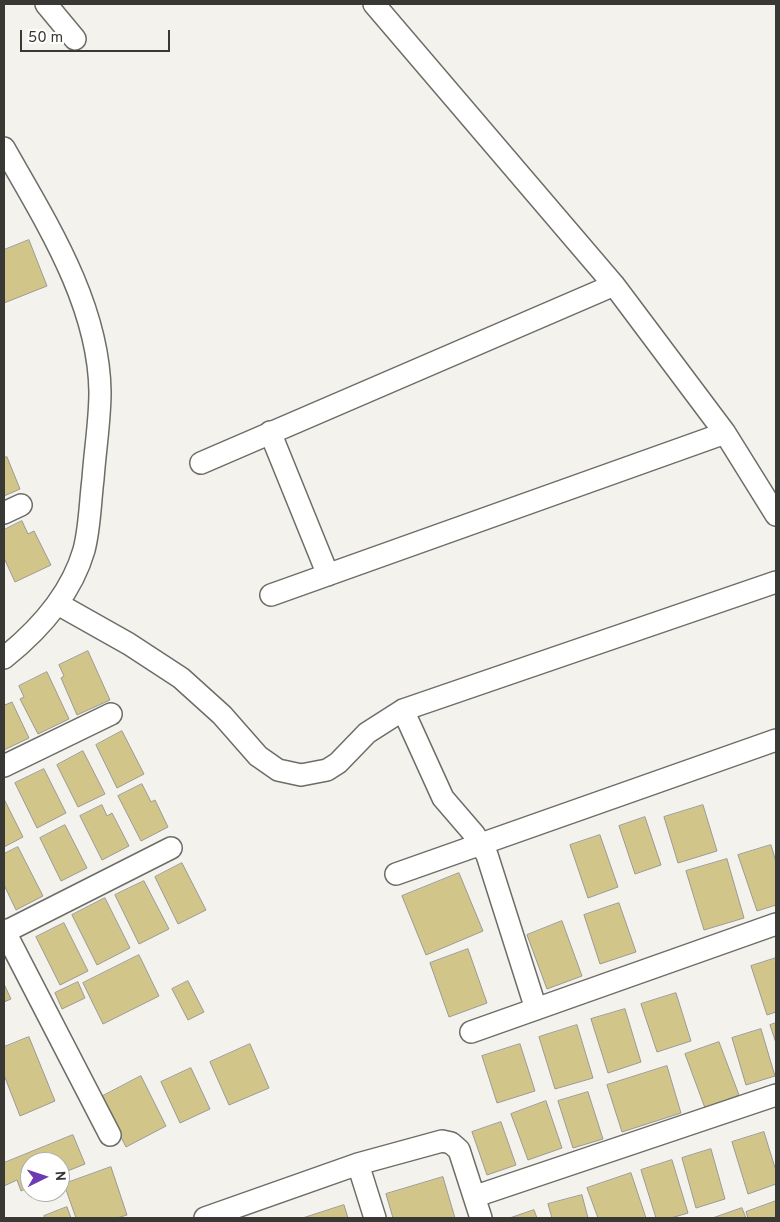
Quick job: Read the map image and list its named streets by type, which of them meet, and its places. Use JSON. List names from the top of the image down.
{
  "scale_bar": "50 m",
  "north": "right"
}
